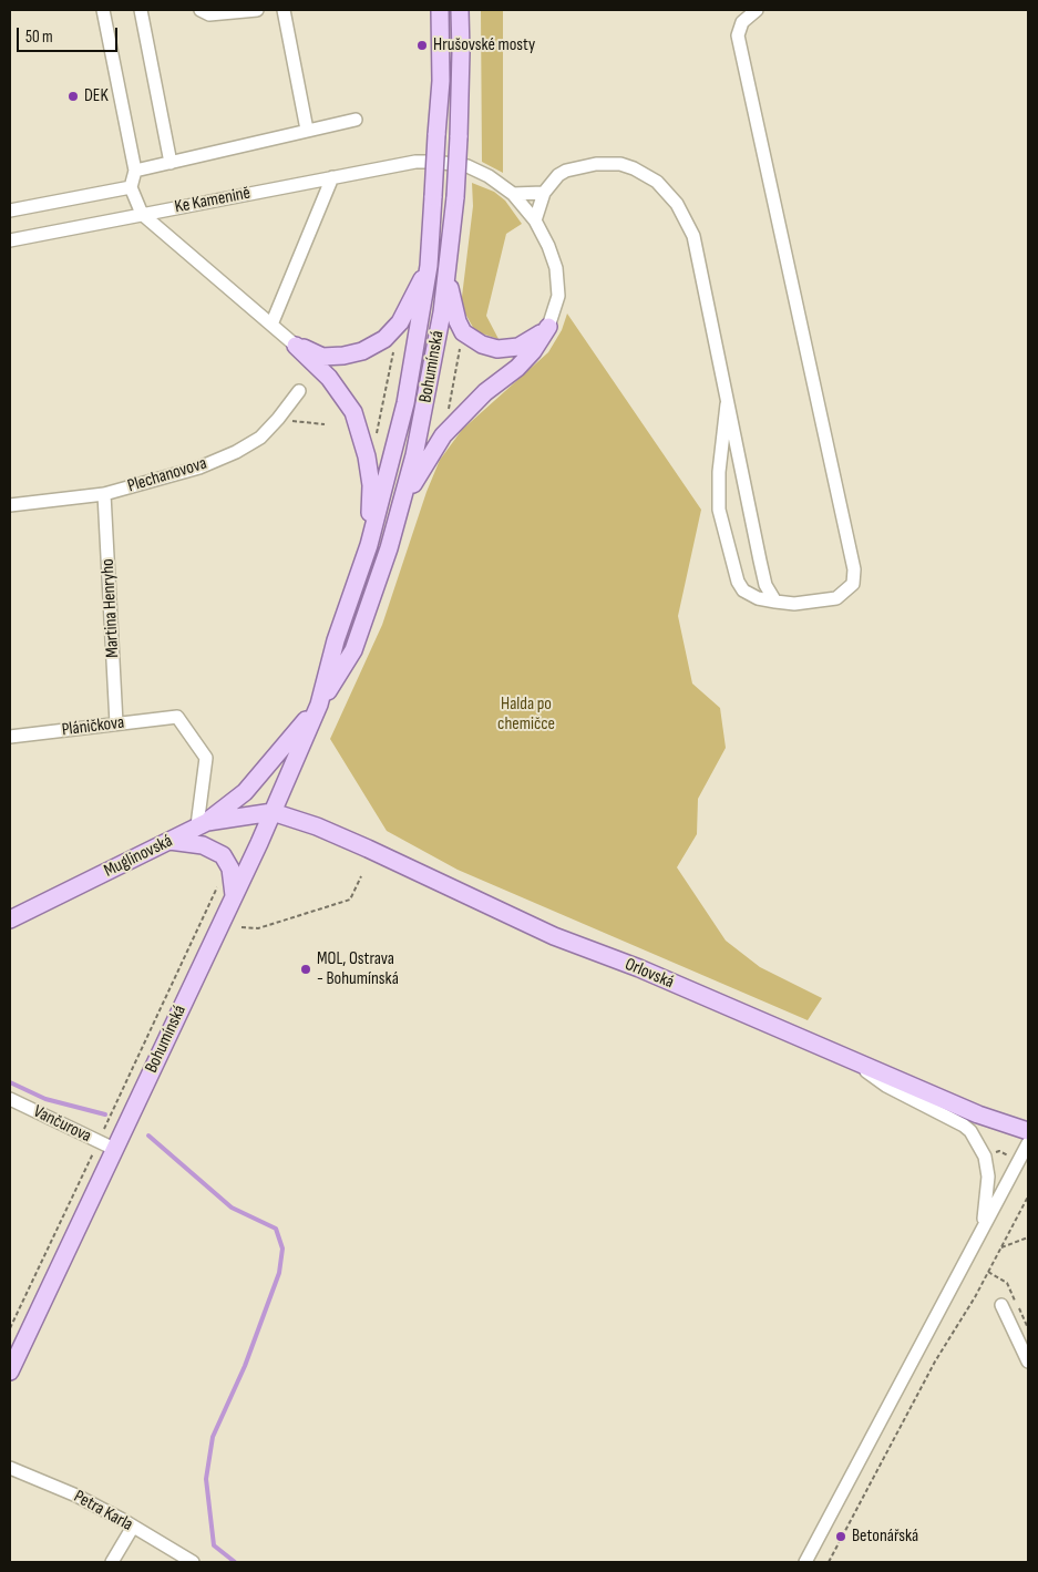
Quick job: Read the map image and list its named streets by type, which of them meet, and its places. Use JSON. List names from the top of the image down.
{
  "streets": {
    "main road": ["Bohumínská", "Muglinovská", "Orlovská"],
    "street": [
      "Ke Kamenině",
      "Plechanovova",
      "Martina Henryho",
      "Pláničkova",
      "Vančurova",
      "Petra Karla"
    ]
  },
  "crossings": [
    ["Bohumínská", "Muglinovská"],
    ["Bohumínská", "Orlovská"],
    ["Bohumínská", "Vančurova"],
    ["Plechanovova", "Martina Henryho"],
    ["Martina Henryho", "Pláničkova"],
    ["Pláničkova", "Muglinovská"],
    ["Muglinovská", "Orlovská"]
  ],
  "parks": ["Halda po chemičce"],
  "places": [
    "Hrušovské mosty",
    "DEK",
    "MOL, Ostrava - Bohumínská",
    "Betonářská"
  ],
  "scale_bar": "50 m"
}
